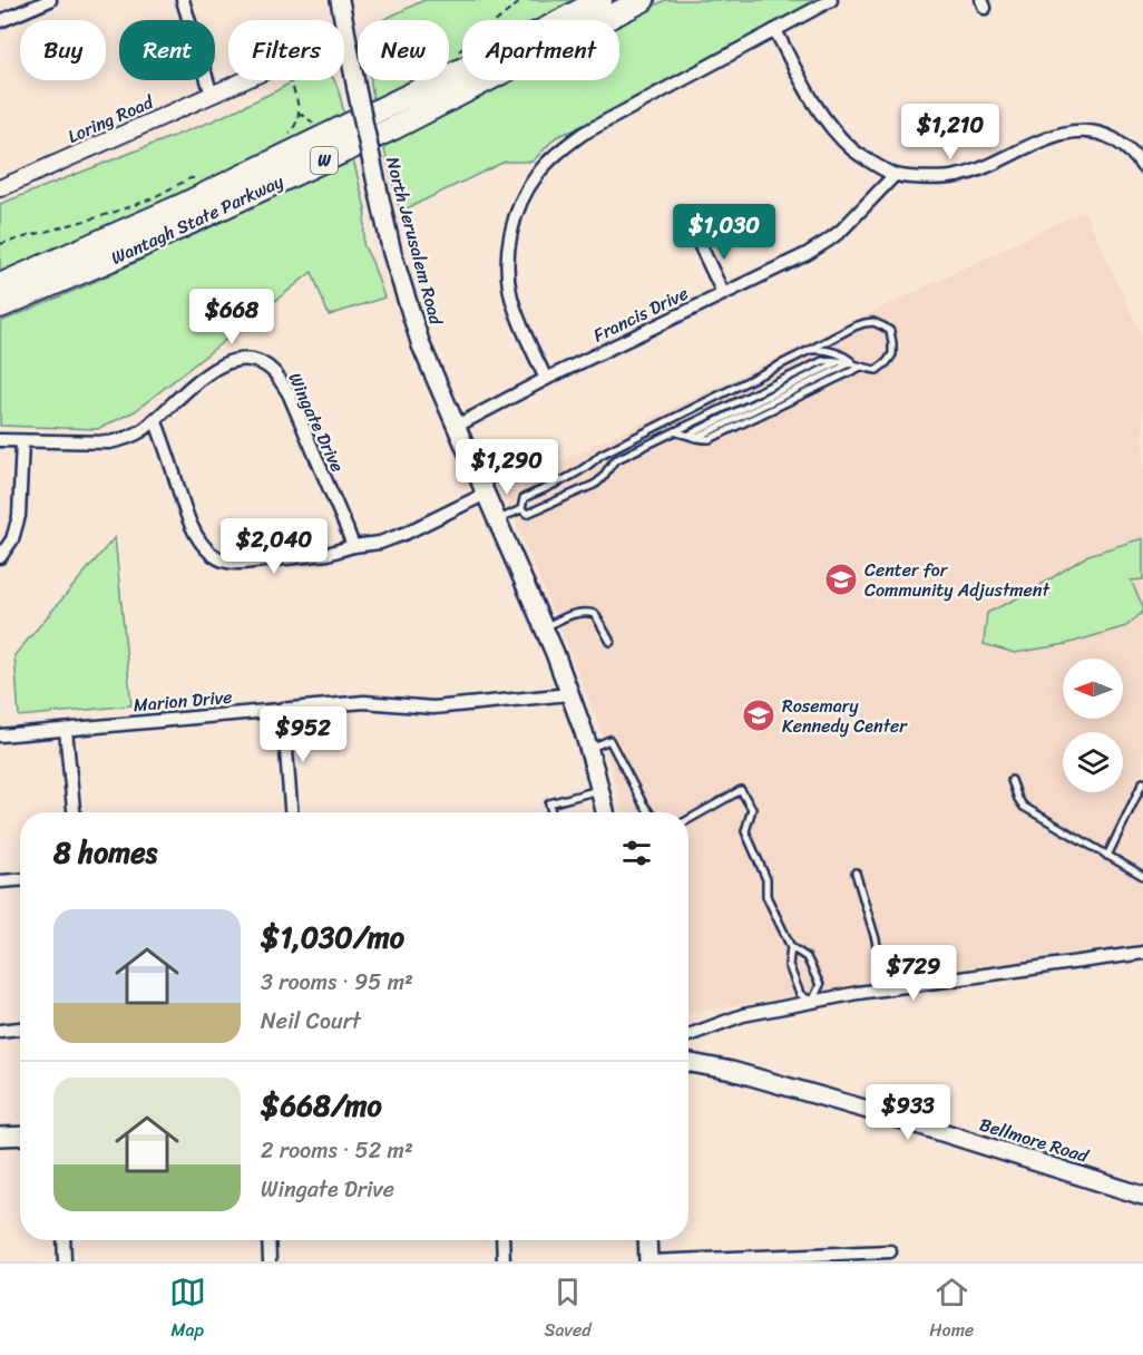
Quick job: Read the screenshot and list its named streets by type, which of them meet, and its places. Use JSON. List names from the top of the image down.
{
  "streets": {
    "highway": ["W", "Wantagh State Parkway"],
    "main road": ["North Jerusalem Road", "Bellmore Road"],
    "street": [
      "Loring Road",
      "Francis Drive",
      "Wingate Drive",
      "Marion Drive"
    ]
  },
  "crossings": [
    ["North Jerusalem Road", "Francis Drive"],
    ["North Jerusalem Road", "Marion Drive"]
  ],
  "places": {
    "school or university": ["Center for Community Adjustment", "Rosemary Kennedy Center"]
  },
  "north": "left",
  "page": {
    "chip": [
      "Buy",
      "Rent",
      "Filters",
      "New",
      "Apartment"
    ],
    "price": [
      "$1,210",
      "$1,030",
      "$668",
      "$1,290",
      "$2,040",
      "$952",
      "$729",
      "$933"
    ],
    "heading": "8 homes",
    "list": [
      {
        "name": "$1,030/mo",
        "note": "3 rooms · 95 m² · Neil Court"
      },
      {
        "name": "$668/mo",
        "note": "2 rooms · 52 m² · Wingate Drive"
      }
    ],
    "tabs": ["Map", "Saved", "Home"]
  }
}
